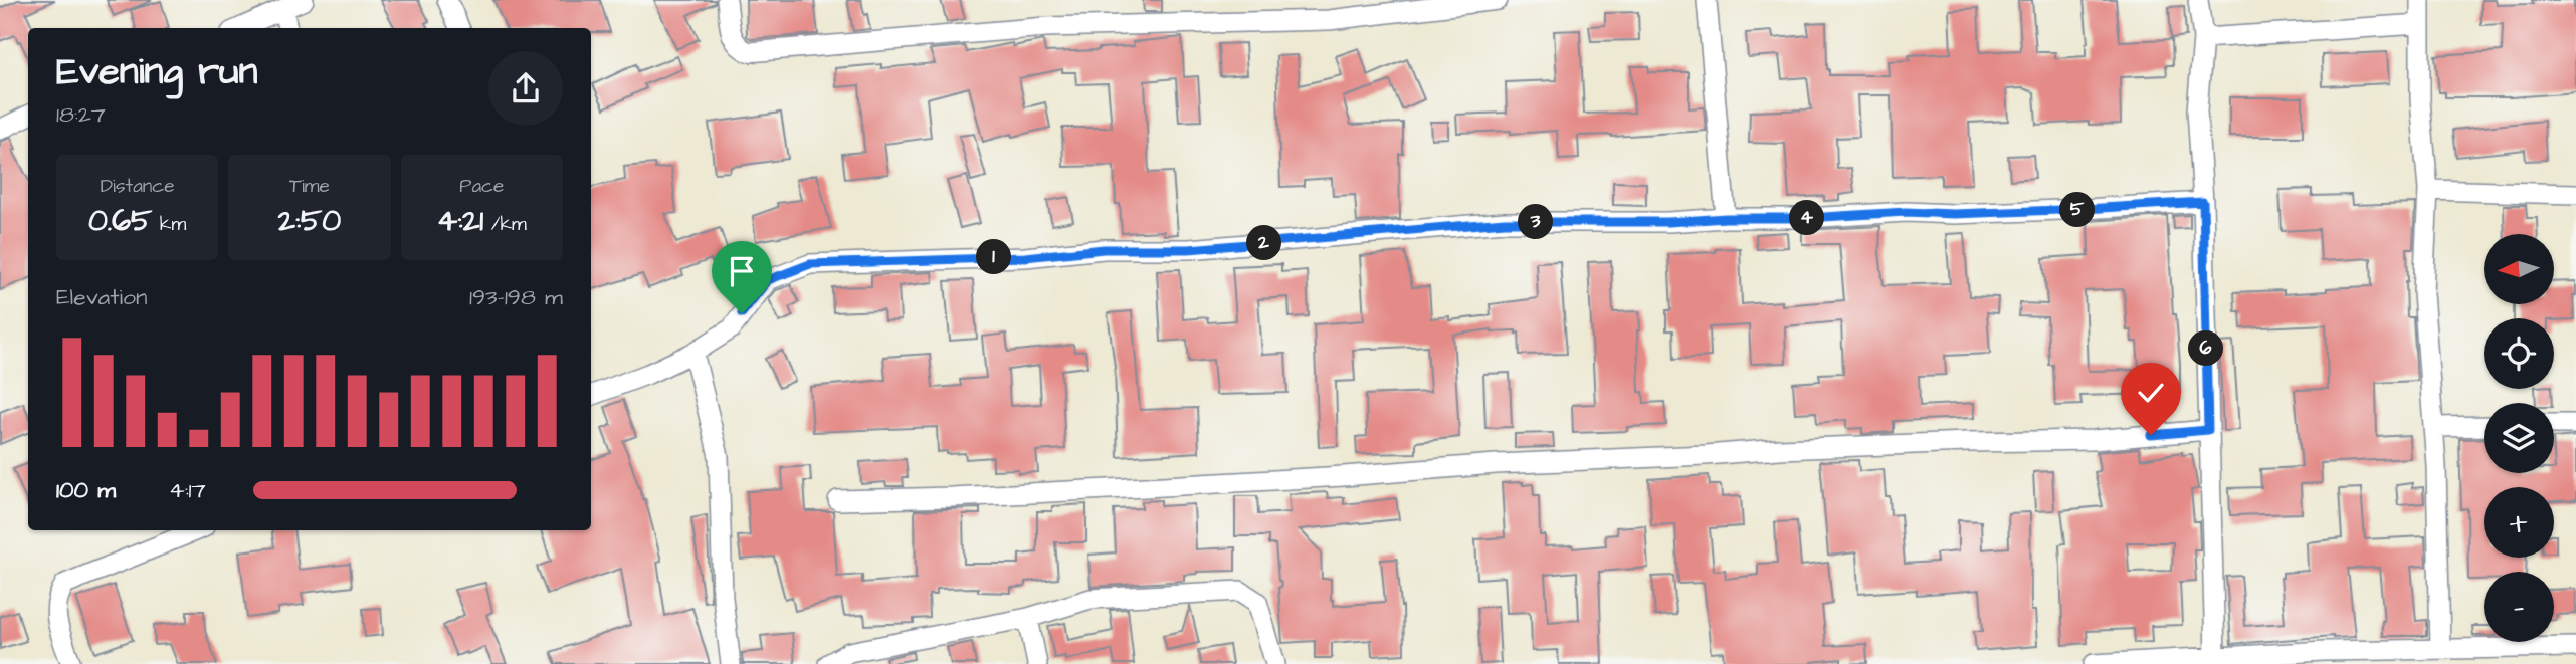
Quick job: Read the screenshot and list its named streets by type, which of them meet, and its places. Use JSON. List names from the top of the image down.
{
  "north": "left",
  "page": {
    "heading": ["Evening run", "18:27"],
    "stats": [
      ["Distance", "0.65 km"],
      ["Time", "2:50"],
      ["Pace", "4:21 /km"]
    ],
    "pins": [
      "5",
      "4",
      "3",
      "2",
      "1",
      "6"
    ],
    "map_buttons": ["+", "−"],
    "chart": ["Elevation", "193–198 m"],
    "list": [
      {
        "name": "100 m",
        "note": "4:17"
      }
    ]
  }
}
